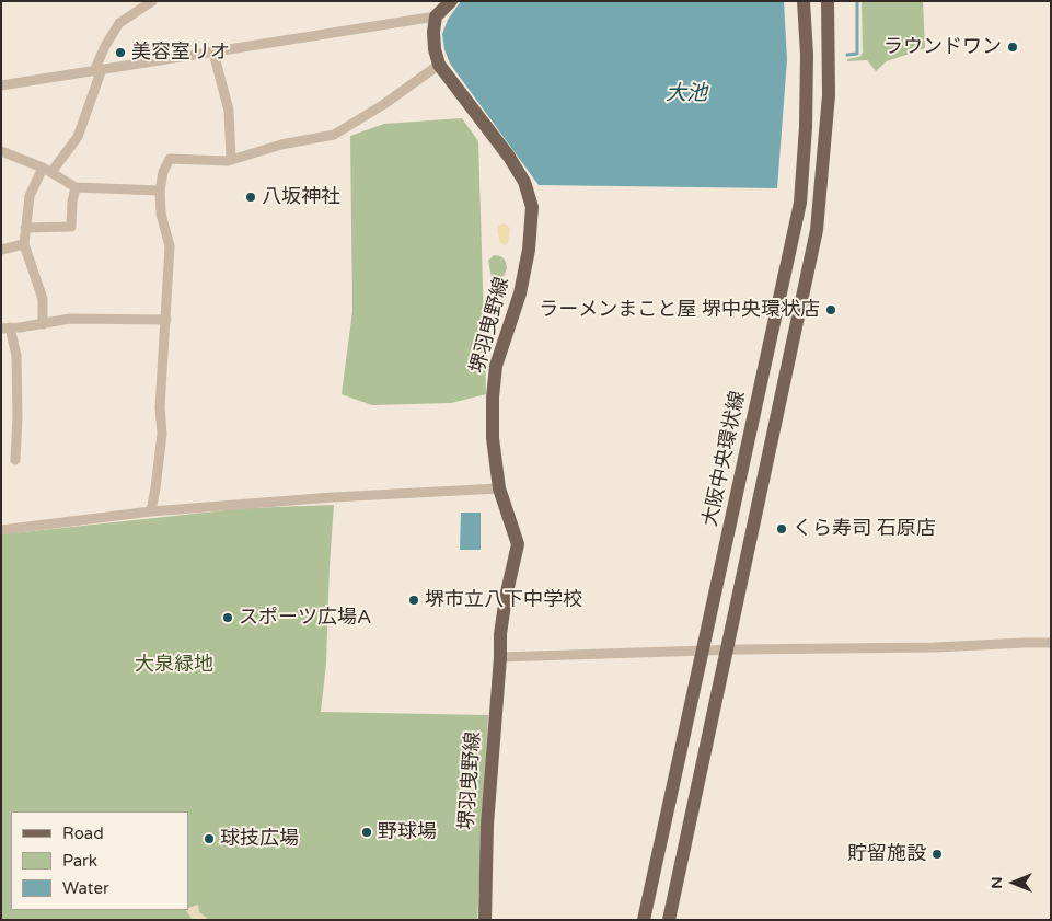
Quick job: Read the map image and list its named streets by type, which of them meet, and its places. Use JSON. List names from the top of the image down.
{
  "streets": {
    "main road": ["堺羽曳野線", "大阪中央環状線"]
  },
  "water": ["大池"],
  "parks": ["大泉緑地"],
  "places": [
    "ラウンドワン",
    "美容室リオ",
    "八坂神社",
    "ラーメンまこと屋 堺中央環状店",
    "くら寿司 石原店",
    "堺市立八下中学校",
    "スポーツ広場A",
    "野球場",
    "球技広場",
    "貯留施設"
  ],
  "legend": ["Road", "Park", "Water"],
  "north": "left"
}
